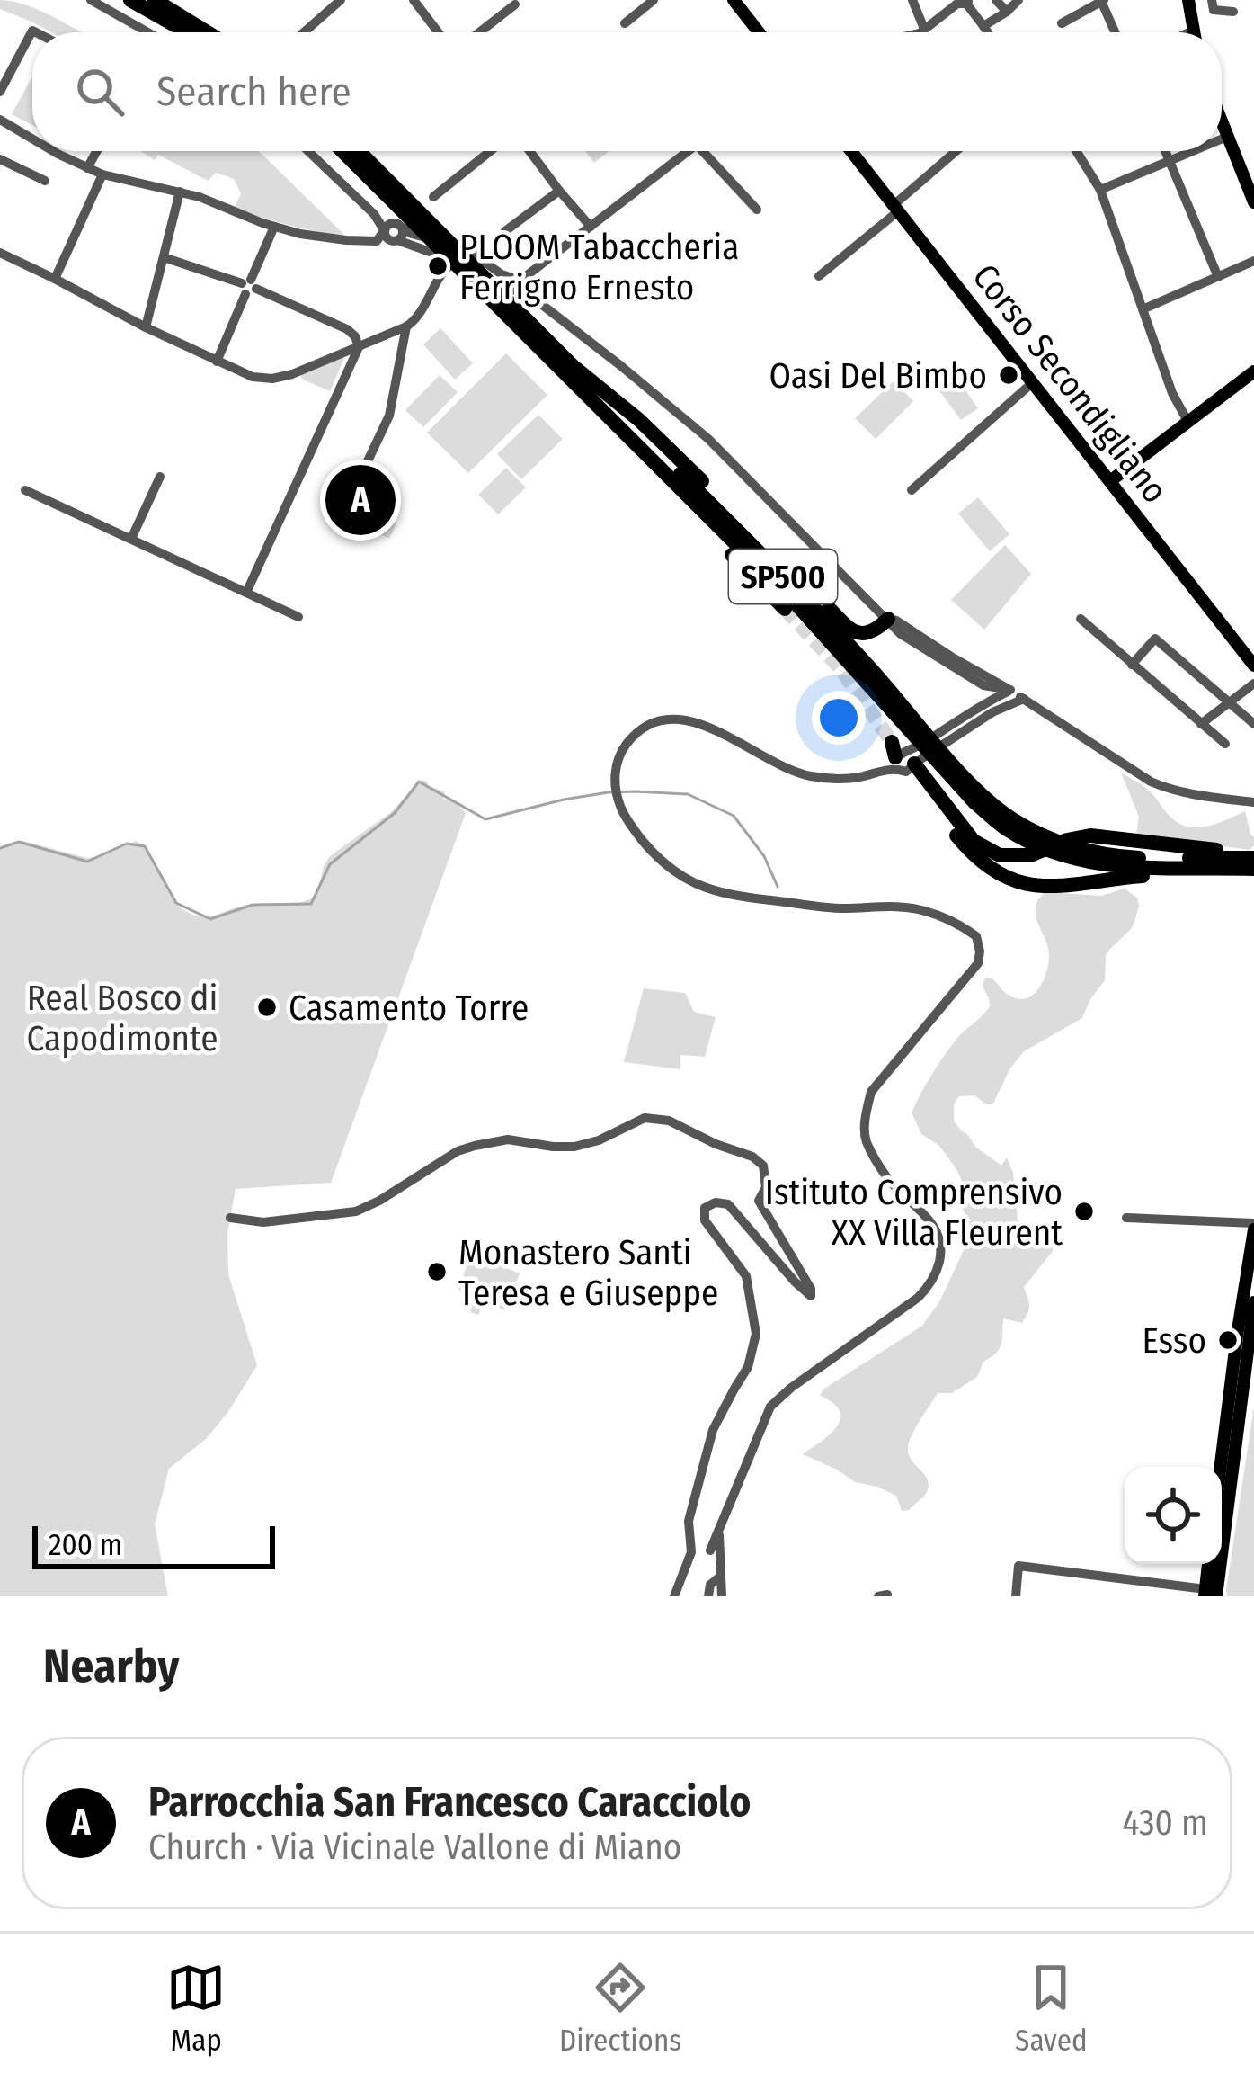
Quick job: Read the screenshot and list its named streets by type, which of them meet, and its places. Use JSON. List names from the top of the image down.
{
  "streets": {
    "highway": ["SP500"],
    "main road": ["Corso Secondigliano"]
  },
  "parks": ["Real Bosco di Capodimonte"],
  "places": [
    "PLOOM Tabaccheria Ferrigno Ernesto",
    "Oasi Del Bimbo",
    "Casamento Torre",
    "Istituto Comprensivo XX Villa Fleurent",
    "Monastero Santi Teresa e Giuseppe",
    "Esso"
  ],
  "scale_bar": "200 m",
  "page": {
    "search": "Search here",
    "pins": "A",
    "scale": "200 m",
    "heading": "Nearby",
    "list": [
      {
        "mark": "A",
        "name": "Parrocchia San Francesco Caracciolo",
        "note": "Church · Via Vicinale Vallone di Miano",
        "value": "430 m"
      }
    ],
    "nav": ["Map", "Directions", "Saved"]
  }
}
